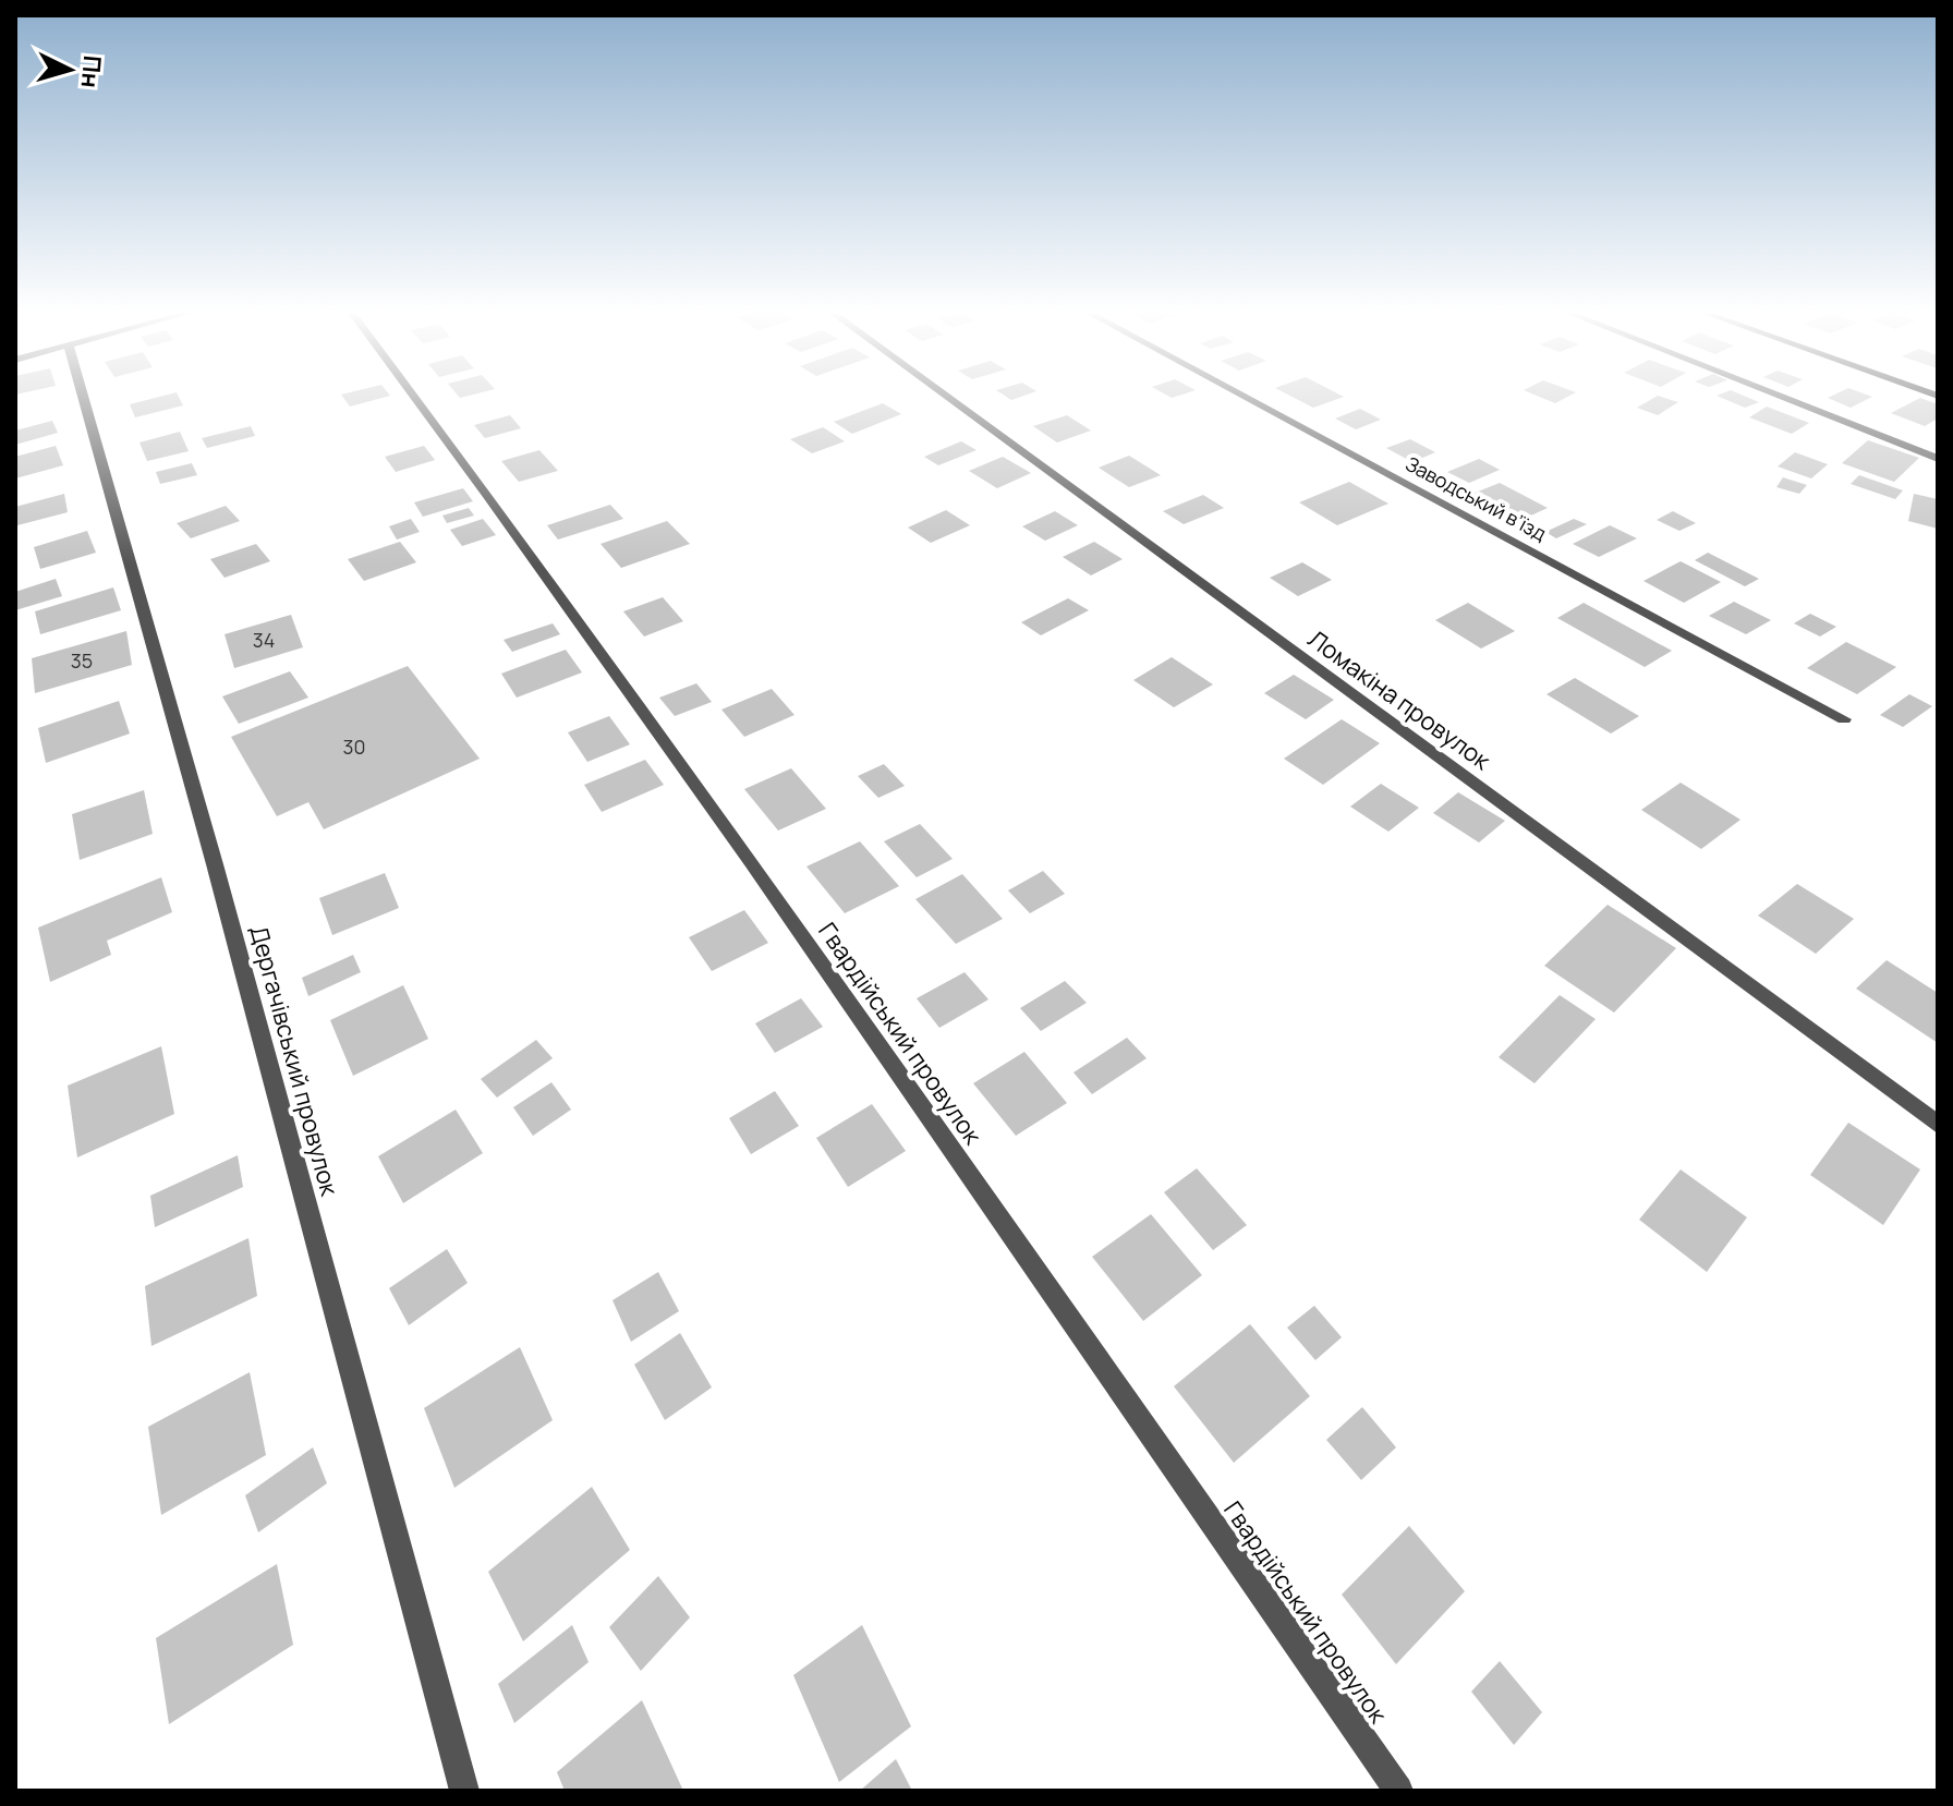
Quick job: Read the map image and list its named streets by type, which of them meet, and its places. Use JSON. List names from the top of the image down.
{
  "streets": {
    "street": [
      "Заводський в’їзд",
      "Ломакіна провулок",
      "Гвардійський провулок",
      "Дергачівський провулок"
    ]
  },
  "house_numbers": ["34", "35", "30"],
  "north": "right"
}
